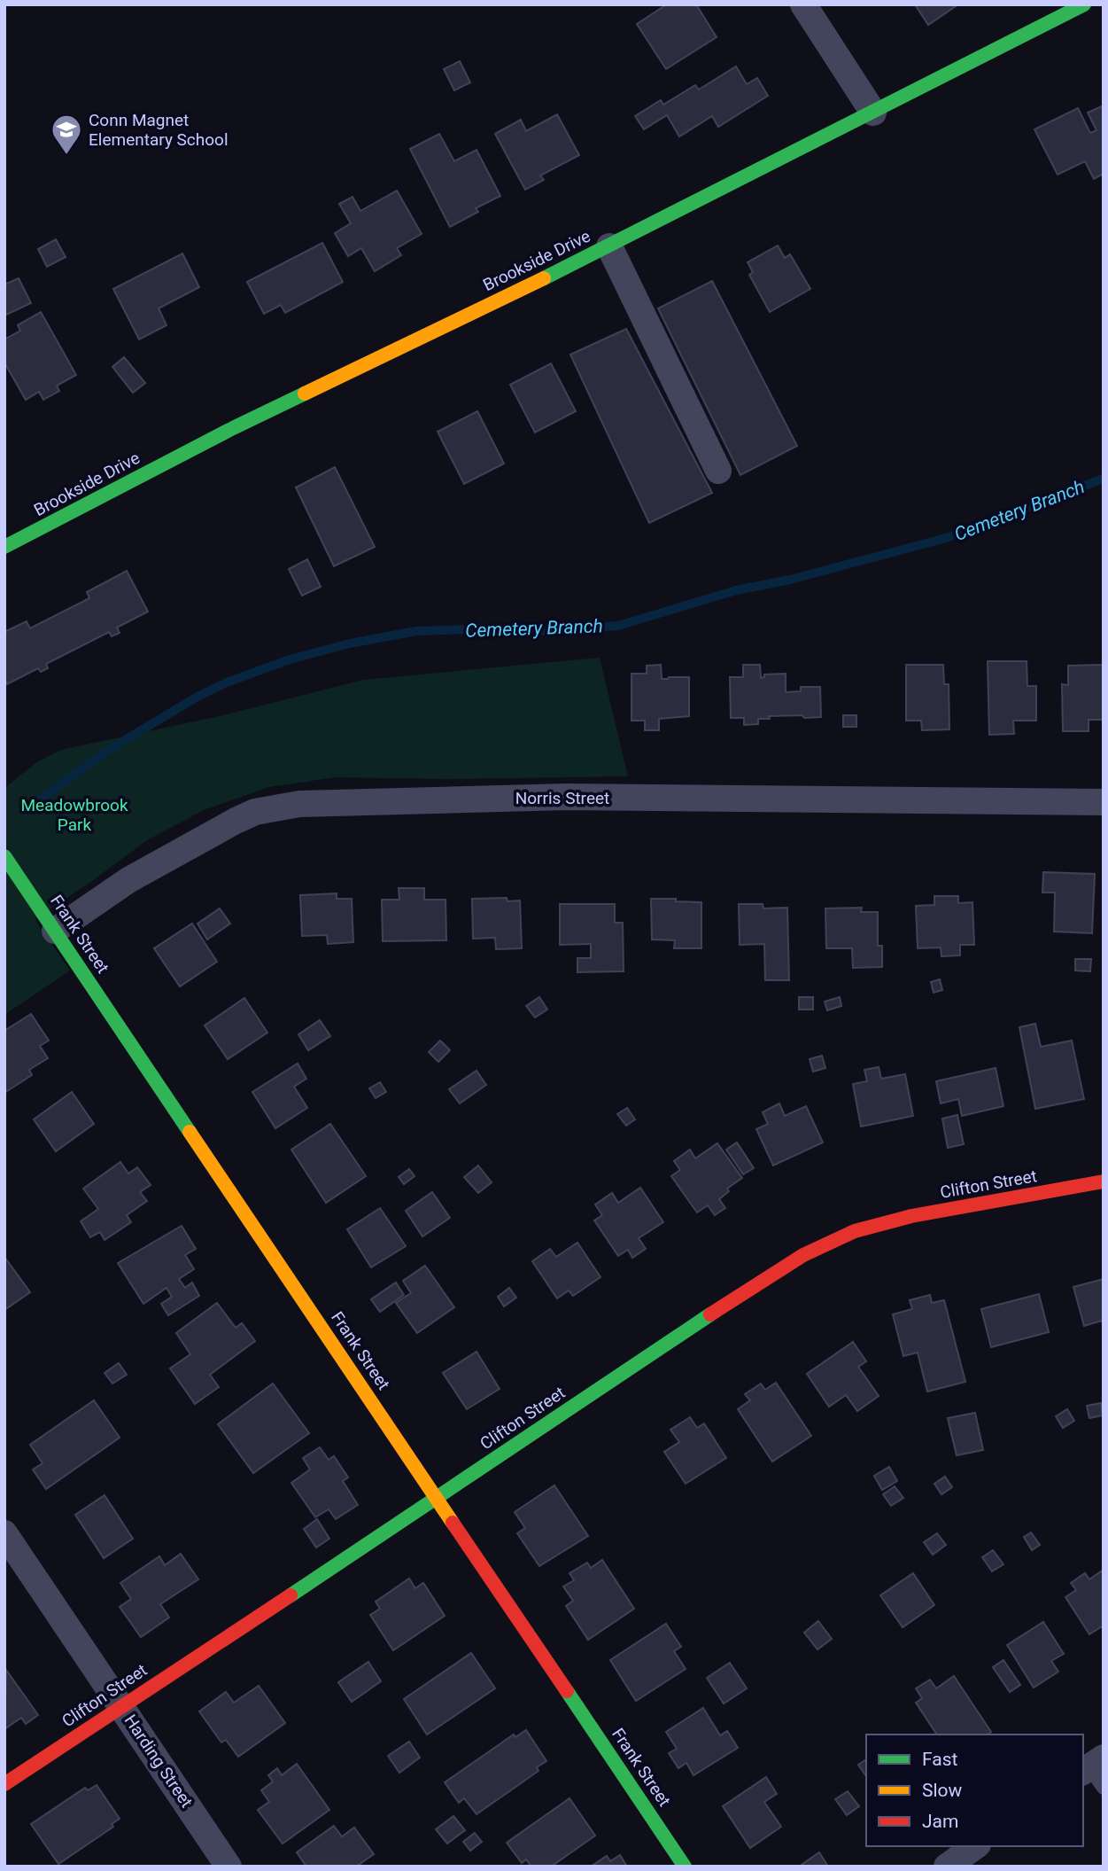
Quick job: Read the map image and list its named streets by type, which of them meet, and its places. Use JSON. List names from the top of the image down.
{
  "streets": {
    "street": [
      "Brookside Drive",
      "Norris Street",
      "Frank Street",
      "Clifton Street",
      "Harding Street"
    ]
  },
  "crossings": [
    ["Norris Street", "Frank Street"],
    ["Frank Street", "Clifton Street"],
    ["Clifton Street", "Harding Street"]
  ],
  "water": ["Cemetery Branch"],
  "parks": ["Meadowbrook Park"],
  "places": {
    "school or university": ["Conn Magnet Elementary School"]
  },
  "legend": ["Fast", "Slow", "Jam"]
}
